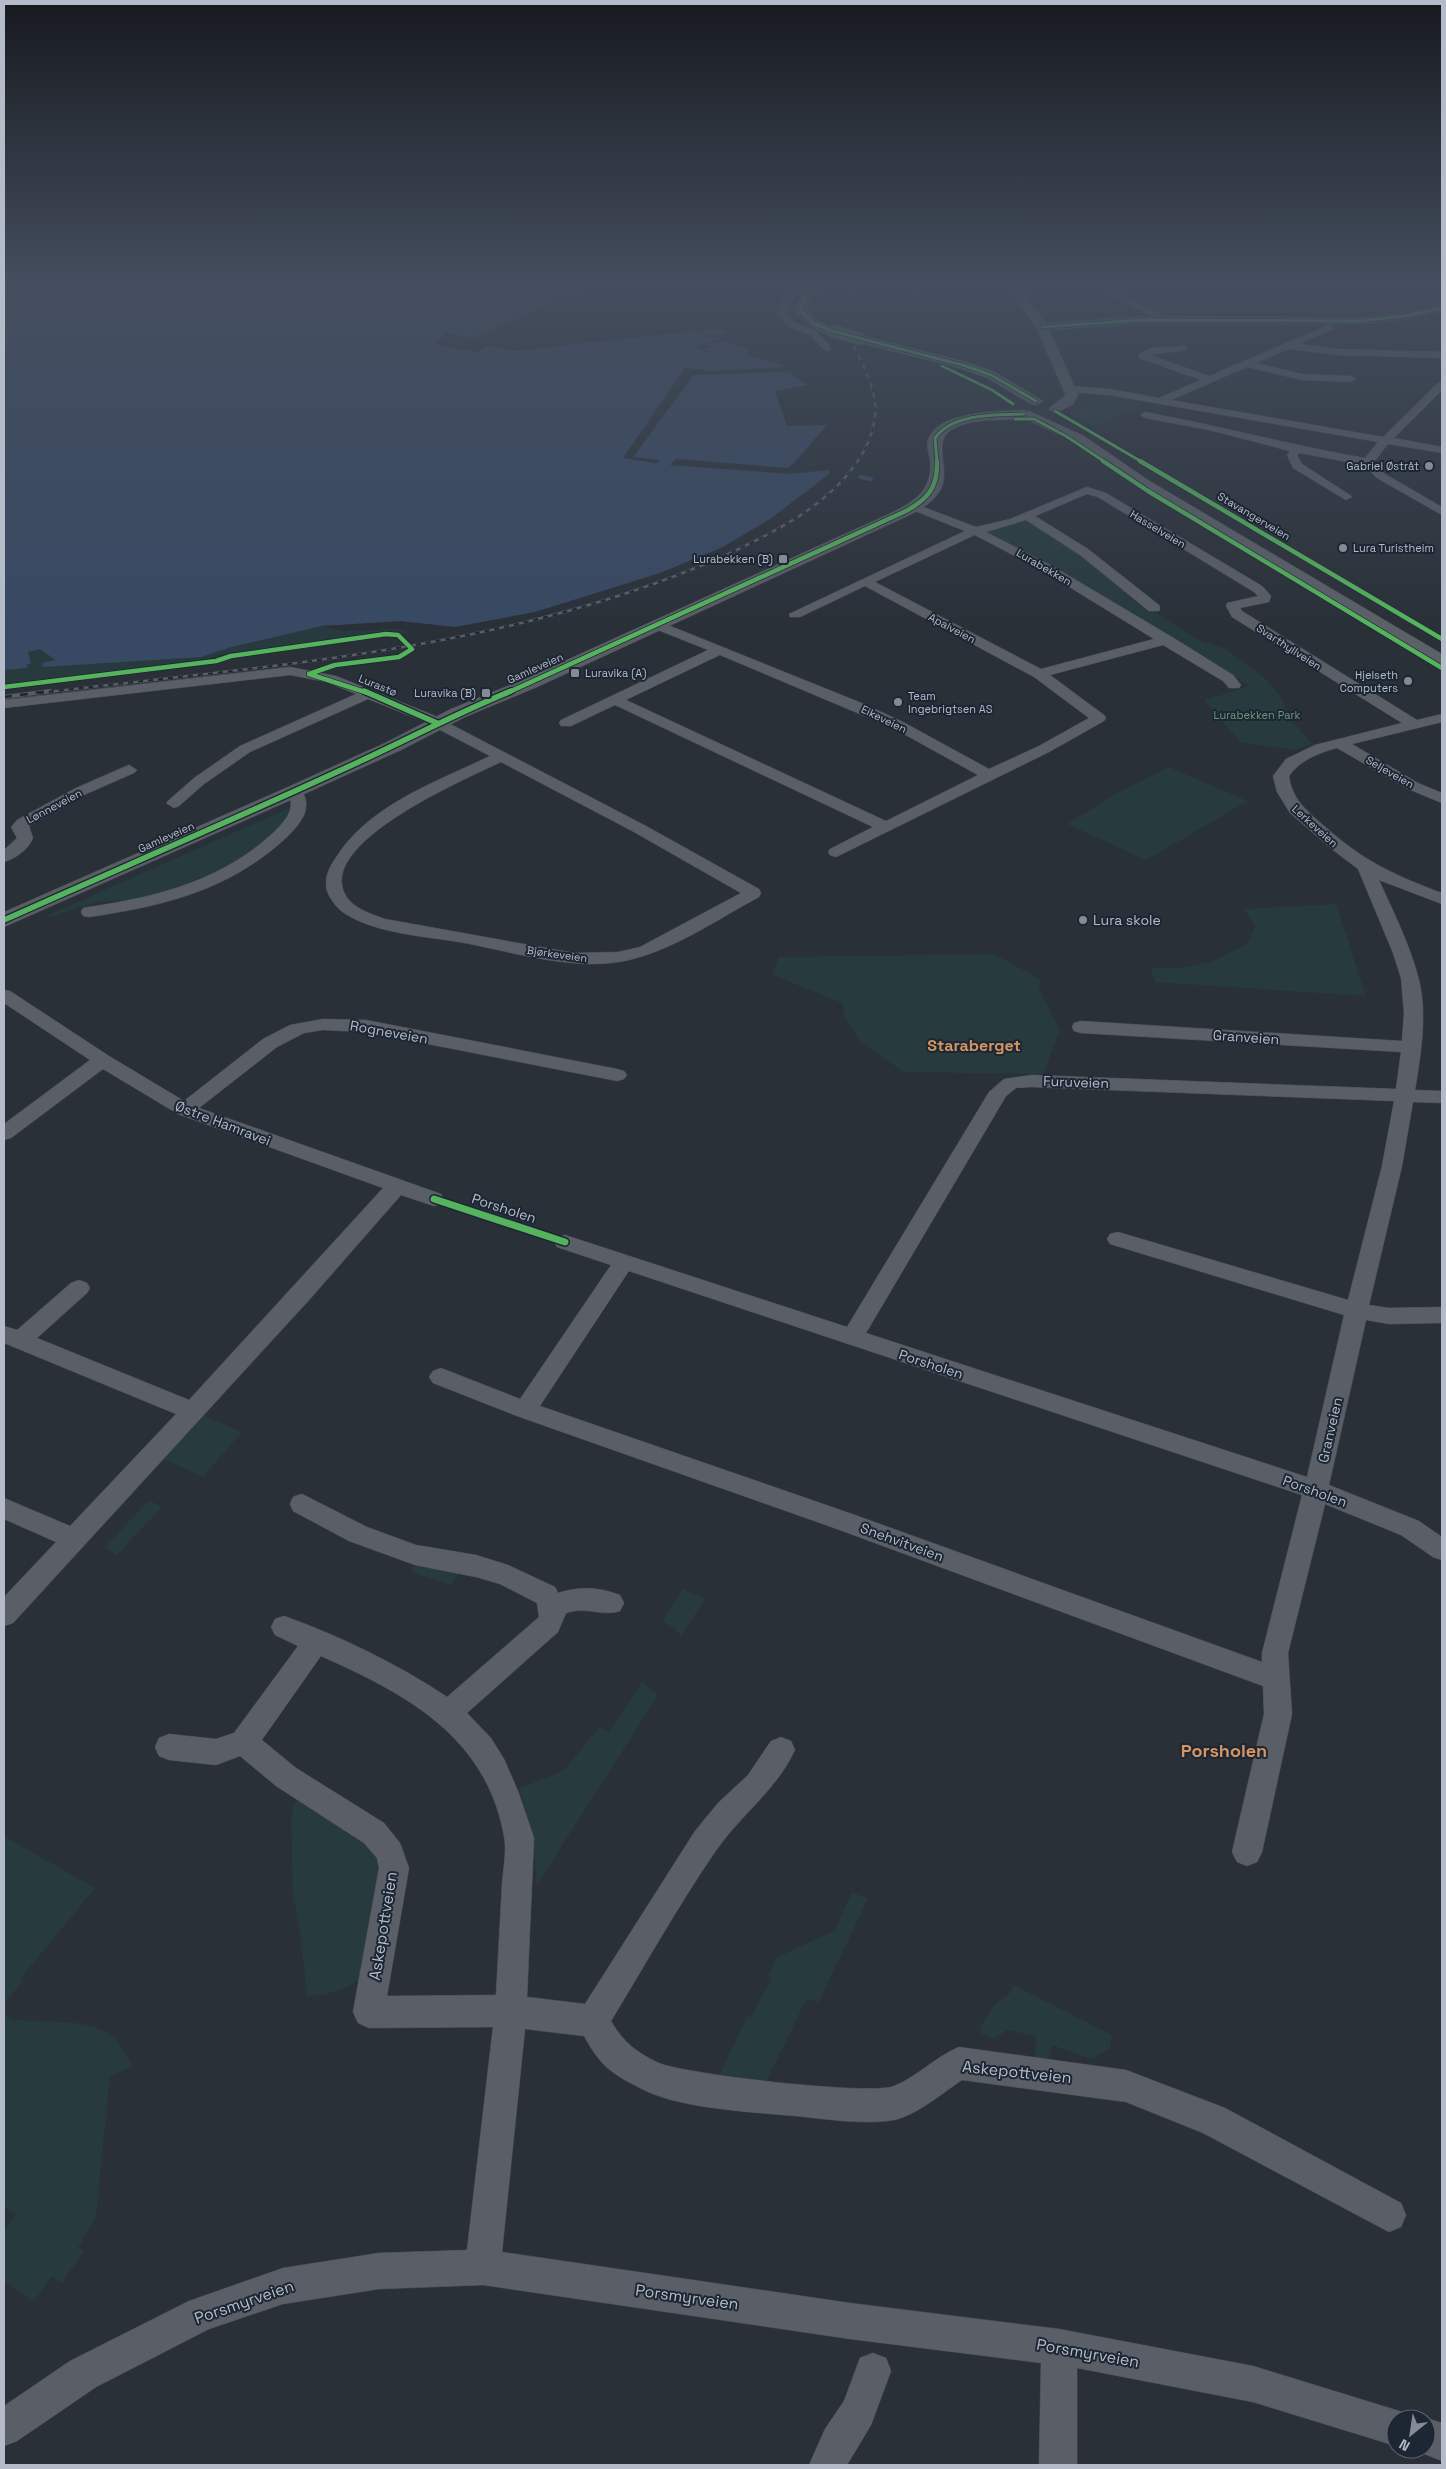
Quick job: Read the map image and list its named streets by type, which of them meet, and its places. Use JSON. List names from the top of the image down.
{
  "streets": {
    "main road": ["Stavangerveien", "Gamleveien"],
    "street": [
      "Hasselveien",
      "Lurabekken",
      "Apalveien",
      "Svarthyllveien",
      "Lurastø",
      "Eikeveien",
      "Seljeveien",
      "Lønneveien",
      "Lerkeveien",
      "Bjørkeveien",
      "Rogneveien",
      "Granveien",
      "Furuveien",
      "Østre Hamravei",
      "Porsholen",
      "Snehvitveien",
      "Askepottveien",
      "Porsmyrveien"
    ]
  },
  "crossings": [
    ["Hasselveien", "Lurabekken"],
    ["Hasselveien", "Svarthyllveien"],
    ["Lurabekken", "Gamleveien"],
    ["Apalveien", "Eikeveien"],
    ["Svarthyllveien", "Lerkeveien"],
    ["Gamleveien", "Lurastø"],
    ["Gamleveien", "Eikeveien"],
    ["Gamleveien", "Bjørkeveien"],
    ["Lurastø", "Bjørkeveien"],
    ["Seljeveien", "Lerkeveien"],
    ["Lerkeveien", "Granveien"],
    ["Rogneveien", "Østre Hamravei"],
    ["Granveien", "Furuveien"],
    ["Granveien", "Porsholen"],
    ["Furuveien", "Porsholen"]
  ],
  "districts": ["Staraberget", "Porsholen"],
  "parks": ["Lurabekken Park"],
  "places": {
    "other": [
      "Gabriel Østråt",
      "Lura Turistheim",
      "Hjelseth Computers",
      "Team Ingebrigtsen AS",
      "Lura skole"
    ],
    "transit": ["Lurabekken (B)", "Luravika (A)", "Luravika (B)"]
  },
  "north": "bottom left"
}
